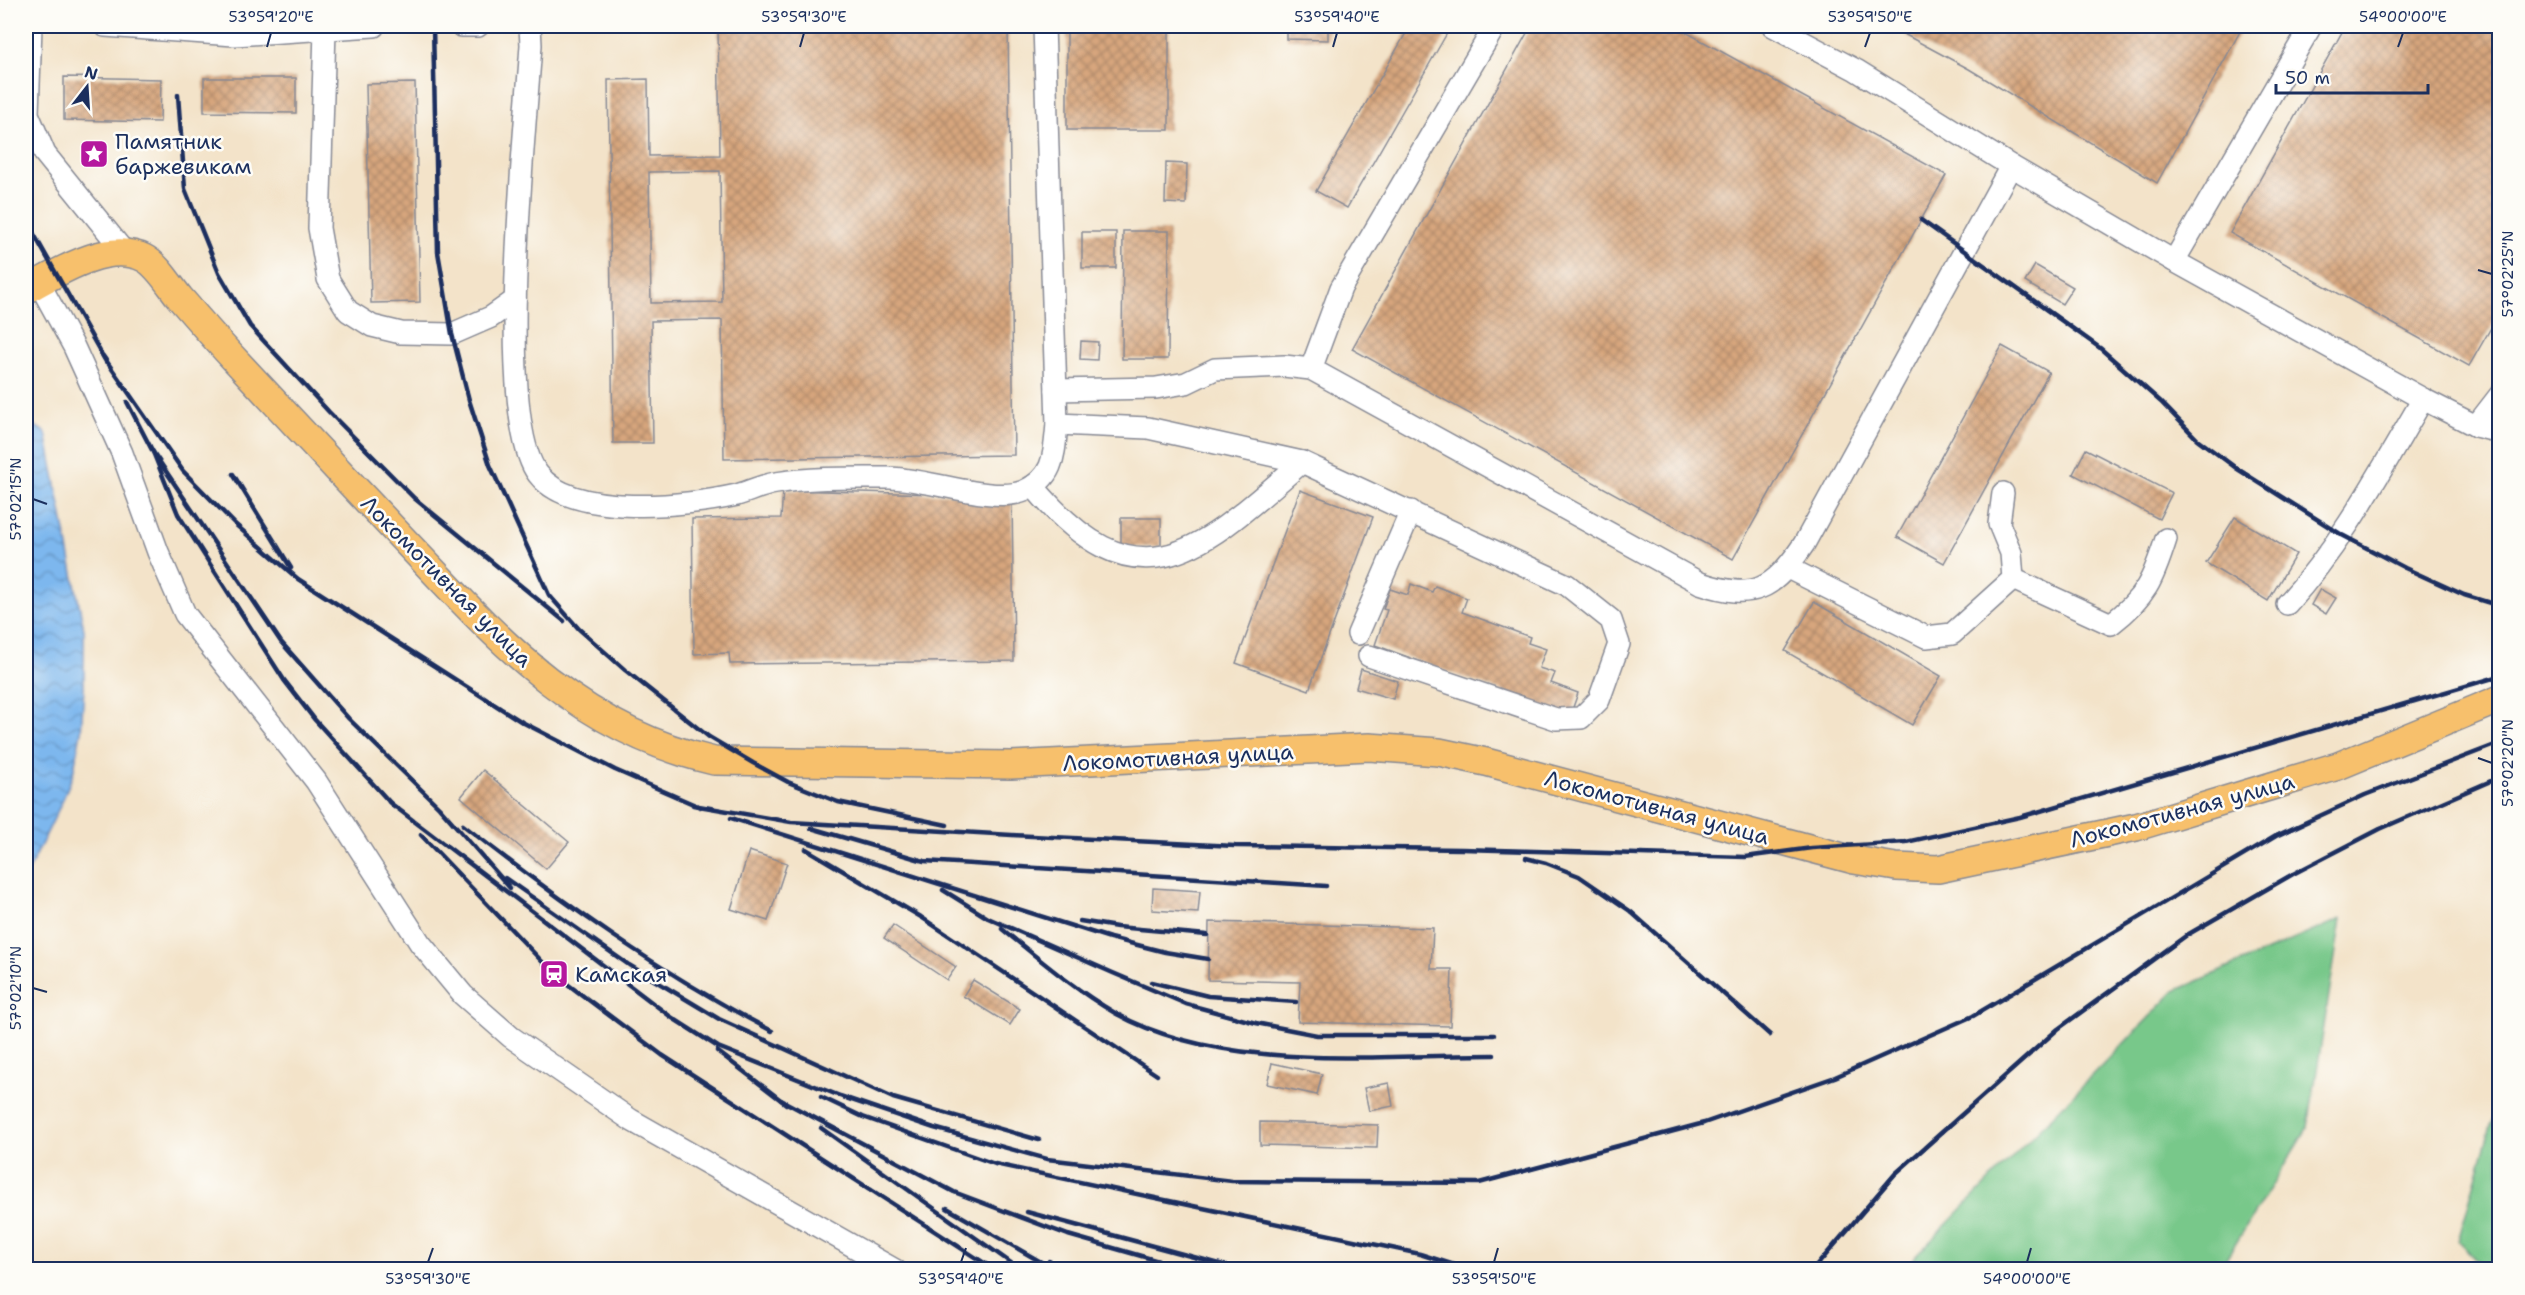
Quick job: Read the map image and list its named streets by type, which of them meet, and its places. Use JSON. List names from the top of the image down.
{
  "streets": {
    "main road": ["Локомотивная улица"]
  },
  "places": {
    "place": ["Памятник баржевикам"],
    "station": ["Камская"]
  },
  "scale_bar": "50 m",
  "north": "top",
  "coordinates": [
    "53°59'20\"E",
    "53°59'30\"E",
    "53°59'40\"E",
    "53°59'50\"E",
    "54°00'00\"E",
    "57°02'25\"N",
    "57°02'15\"N",
    "57°02'20\"N",
    "57°02'10\"N"
  ]
}
